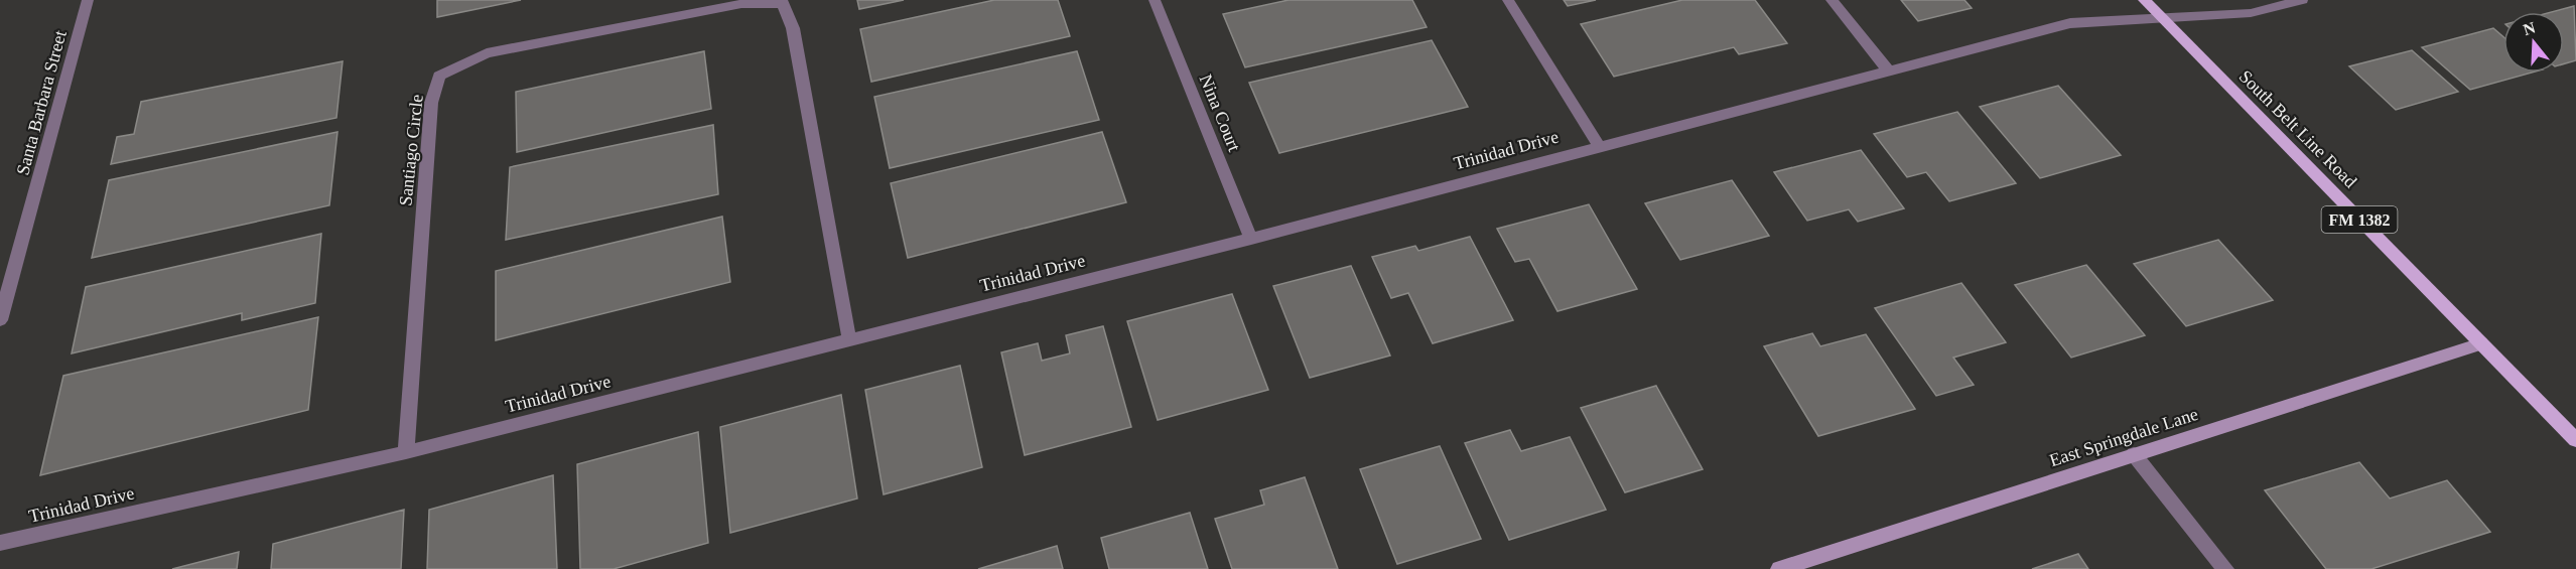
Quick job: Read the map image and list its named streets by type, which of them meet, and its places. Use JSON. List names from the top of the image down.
{
  "streets": {
    "main road": ["South Belt Line Road", "FM 1382"],
    "street": [
      "Santa Barbara Street",
      "Nina Court",
      "Santiago Circle",
      "Trinidad Drive",
      "East Springdale Lane"
    ]
  },
  "crossings": [
    ["Nina Court", "Trinidad Drive"],
    ["South Belt Line Road", "Trinidad Drive"],
    ["South Belt Line Road", "East Springdale Lane"],
    ["Santiago Circle", "Trinidad Drive"]
  ],
  "north": "top"
}
